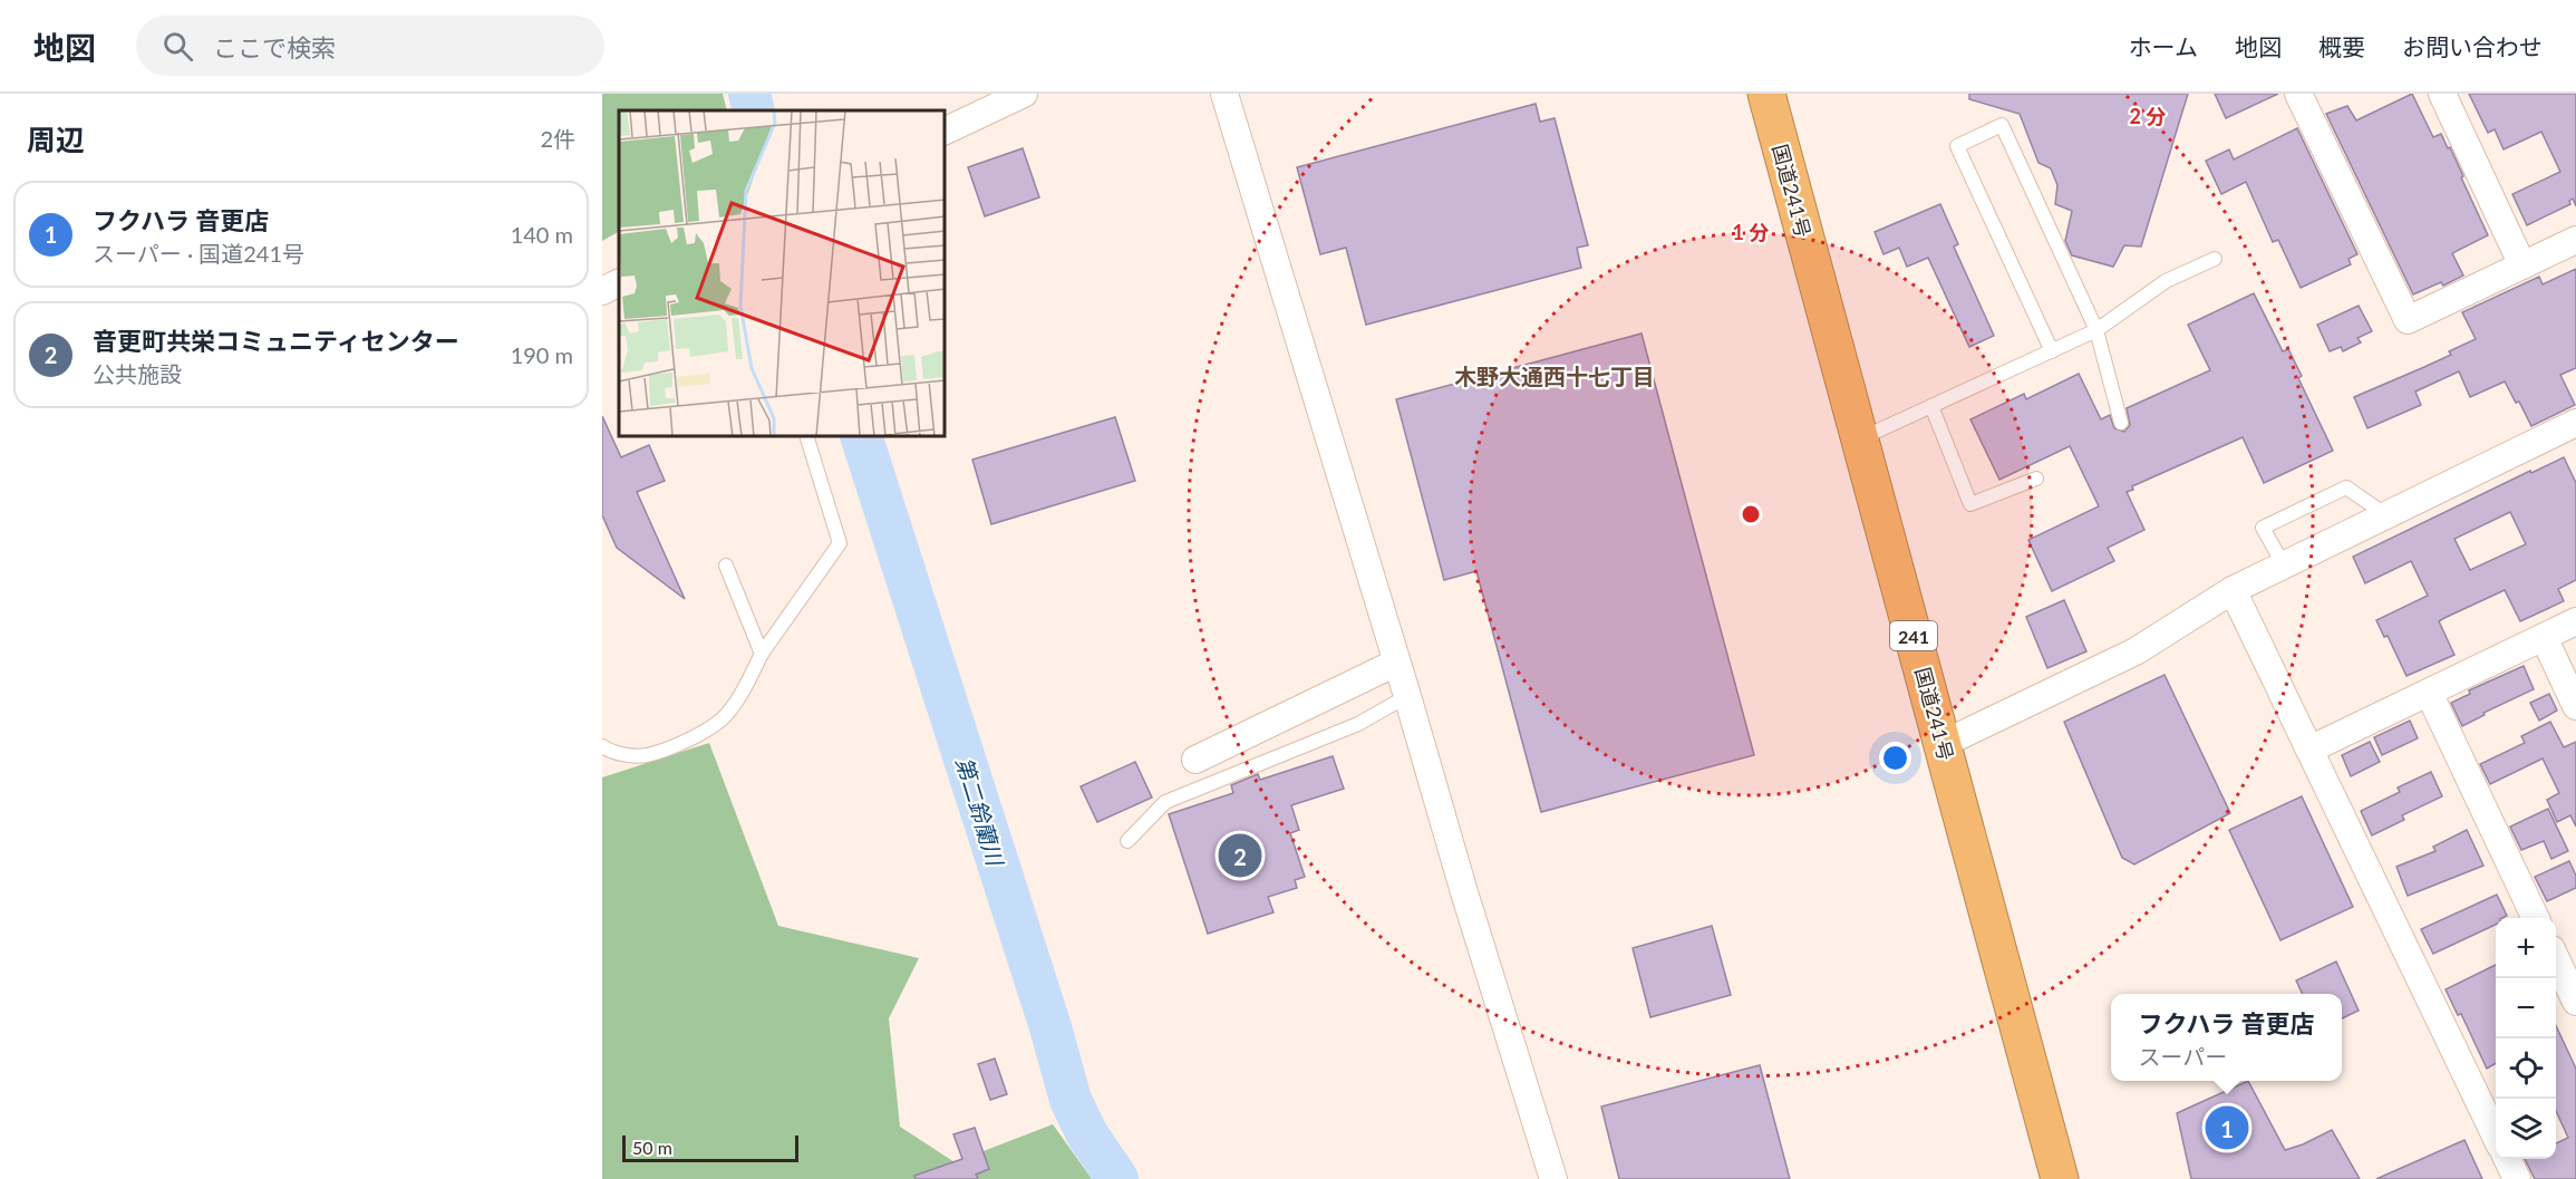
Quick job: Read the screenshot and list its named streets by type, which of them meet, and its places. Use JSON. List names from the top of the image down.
{
  "streets": {
    "highway": ["国道241号", "241"]
  },
  "districts": ["木野大通西十七丁目"],
  "water": ["第二鈴蘭川"],
  "scale_bar": "50 m",
  "page": {
    "header": "地図",
    "search": "ここで検索",
    "nav": [
      "ホーム",
      "地図",
      "概要",
      "お問い合わせ"
    ],
    "heading": ["周辺", "2件"],
    "list": [
      {
        "mark": "1",
        "name": "フクハラ 音更店",
        "note": "スーパー · 国道241号",
        "value": "140 m"
      },
      {
        "mark": "2",
        "name": "音更町共栄コミュニティセンター",
        "note": "公共施設",
        "value": "190 m"
      }
    ],
    "pins": ["2", "1"],
    "map_buttons": ["+", "−"],
    "popup": ["フクハラ 音更店", "スーパー"],
    "scale": "50 m"
  },
  "rings": ["2 分", "1 分"]
}
